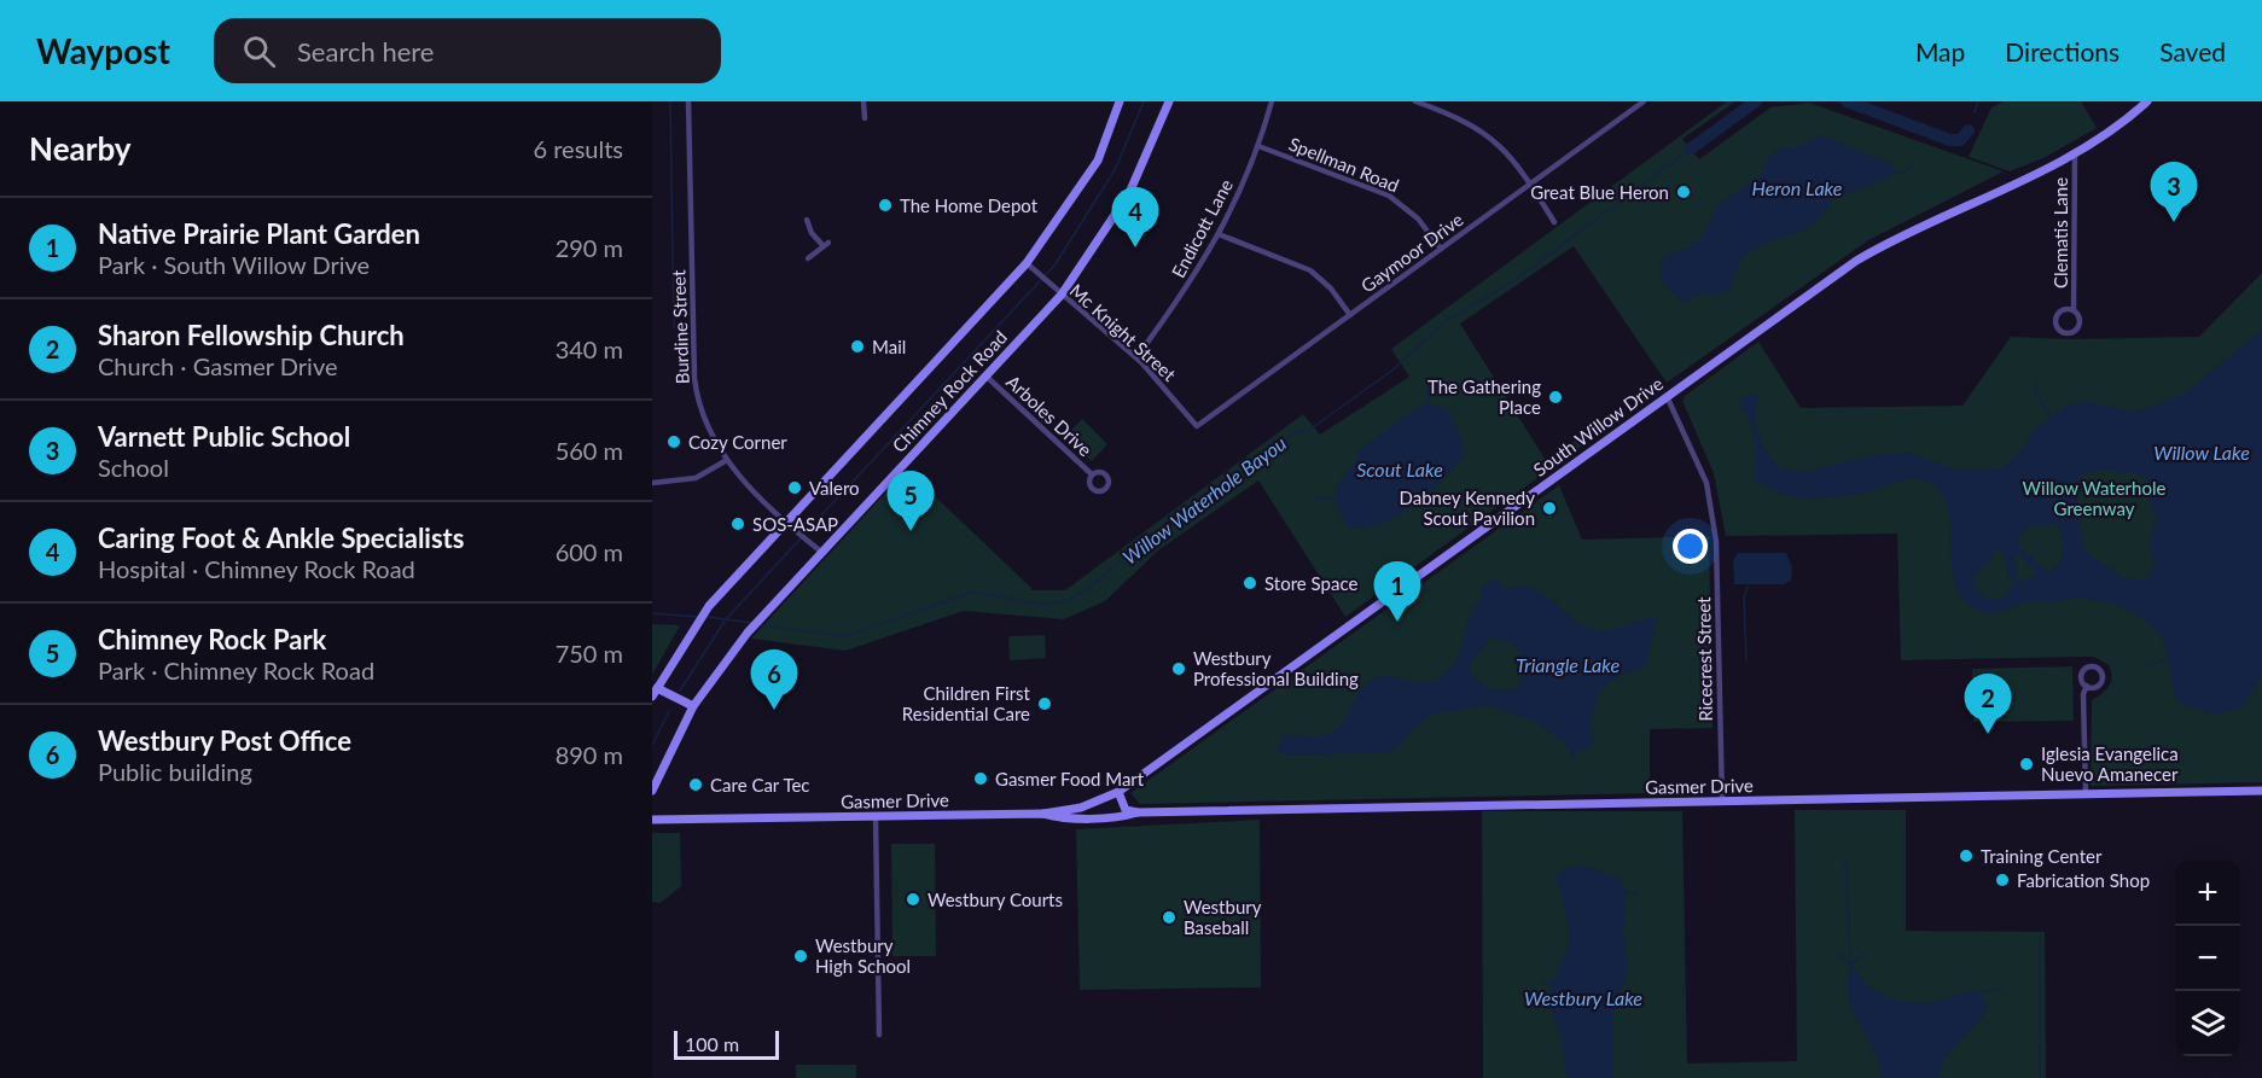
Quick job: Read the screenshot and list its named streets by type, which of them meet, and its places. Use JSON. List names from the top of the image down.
{
  "streets": {
    "street": [
      "Spellman Road",
      "Endicott Lane",
      "Clematis Lane",
      "Gaymoor Drive",
      "Burdine Street",
      "Mc Knight Street",
      "Chimney Rock Road",
      "Arboles Drive",
      "South Willow Drive",
      "Ricecrest Street",
      "Gasmer Drive"
    ]
  },
  "crossings": [
    ["Spellman Road", "Endicott Lane"],
    ["Spellman Road", "Gaymoor Drive"],
    ["Endicott Lane", "Mc Knight Street"],
    ["Clematis Lane", "South Willow Drive"],
    ["Gaymoor Drive", "Mc Knight Street"],
    ["Burdine Street", "Chimney Rock Road"],
    ["Mc Knight Street", "Chimney Rock Road"],
    ["Chimney Rock Road", "Arboles Drive"],
    ["South Willow Drive", "Ricecrest Street"],
    ["South Willow Drive", "Gasmer Drive"],
    ["Ricecrest Street", "Gasmer Drive"]
  ],
  "water": [
    "Heron Lake",
    "Willow Lake",
    "Scout Lake",
    "Willow Waterhole Bayou",
    "Triangle Lake",
    "Westbury Lake"
  ],
  "parks": ["Willow Waterhole Greenway"],
  "places": [
    "Great Blue Heron",
    "The Home Depot",
    "Mail",
    "The Gathering Place",
    "Cozy Corner",
    "Valero",
    "Dabney Kennedy Scout Pavilion",
    "SOS-ASAP",
    "Store Space",
    "Westbury Professional Building",
    "Children First Residential Care",
    "Iglesia Evangelica Nuevo Amanecer",
    "Gasmer Food Mart",
    "Care Car Tec",
    "Training Center",
    "Fabrication Shop",
    "Westbury Courts",
    "Westbury Baseball",
    "Westbury High School"
  ],
  "scale_bar": "100 m",
  "page": {
    "header": "Waypost",
    "search": "Search here",
    "nav": ["Map", "Directions", "Saved"],
    "heading": ["Nearby", "6 results"],
    "pins": [
      "3",
      "4",
      "5",
      "1",
      "6",
      "2"
    ],
    "list": [
      {
        "mark": "1",
        "name": "Native Prairie Plant Garden",
        "note": "Park · South Willow Drive",
        "value": "290 m"
      },
      {
        "mark": "2",
        "name": "Sharon Fellowship Church",
        "note": "Church · Gasmer Drive",
        "value": "340 m"
      },
      {
        "mark": "3",
        "name": "Varnett Public School",
        "note": "School",
        "value": "560 m"
      },
      {
        "mark": "4",
        "name": "Caring Foot & Ankle Specialists",
        "note": "Hospital · Chimney Rock Road",
        "value": "600 m"
      },
      {
        "mark": "5",
        "name": "Chimney Rock Park",
        "note": "Park · Chimney Rock Road",
        "value": "750 m"
      },
      {
        "mark": "6",
        "name": "Westbury Post Office",
        "note": "Public building",
        "value": "890 m"
      }
    ],
    "map_buttons": ["+", "−"],
    "scale": "100 m"
  }
}
